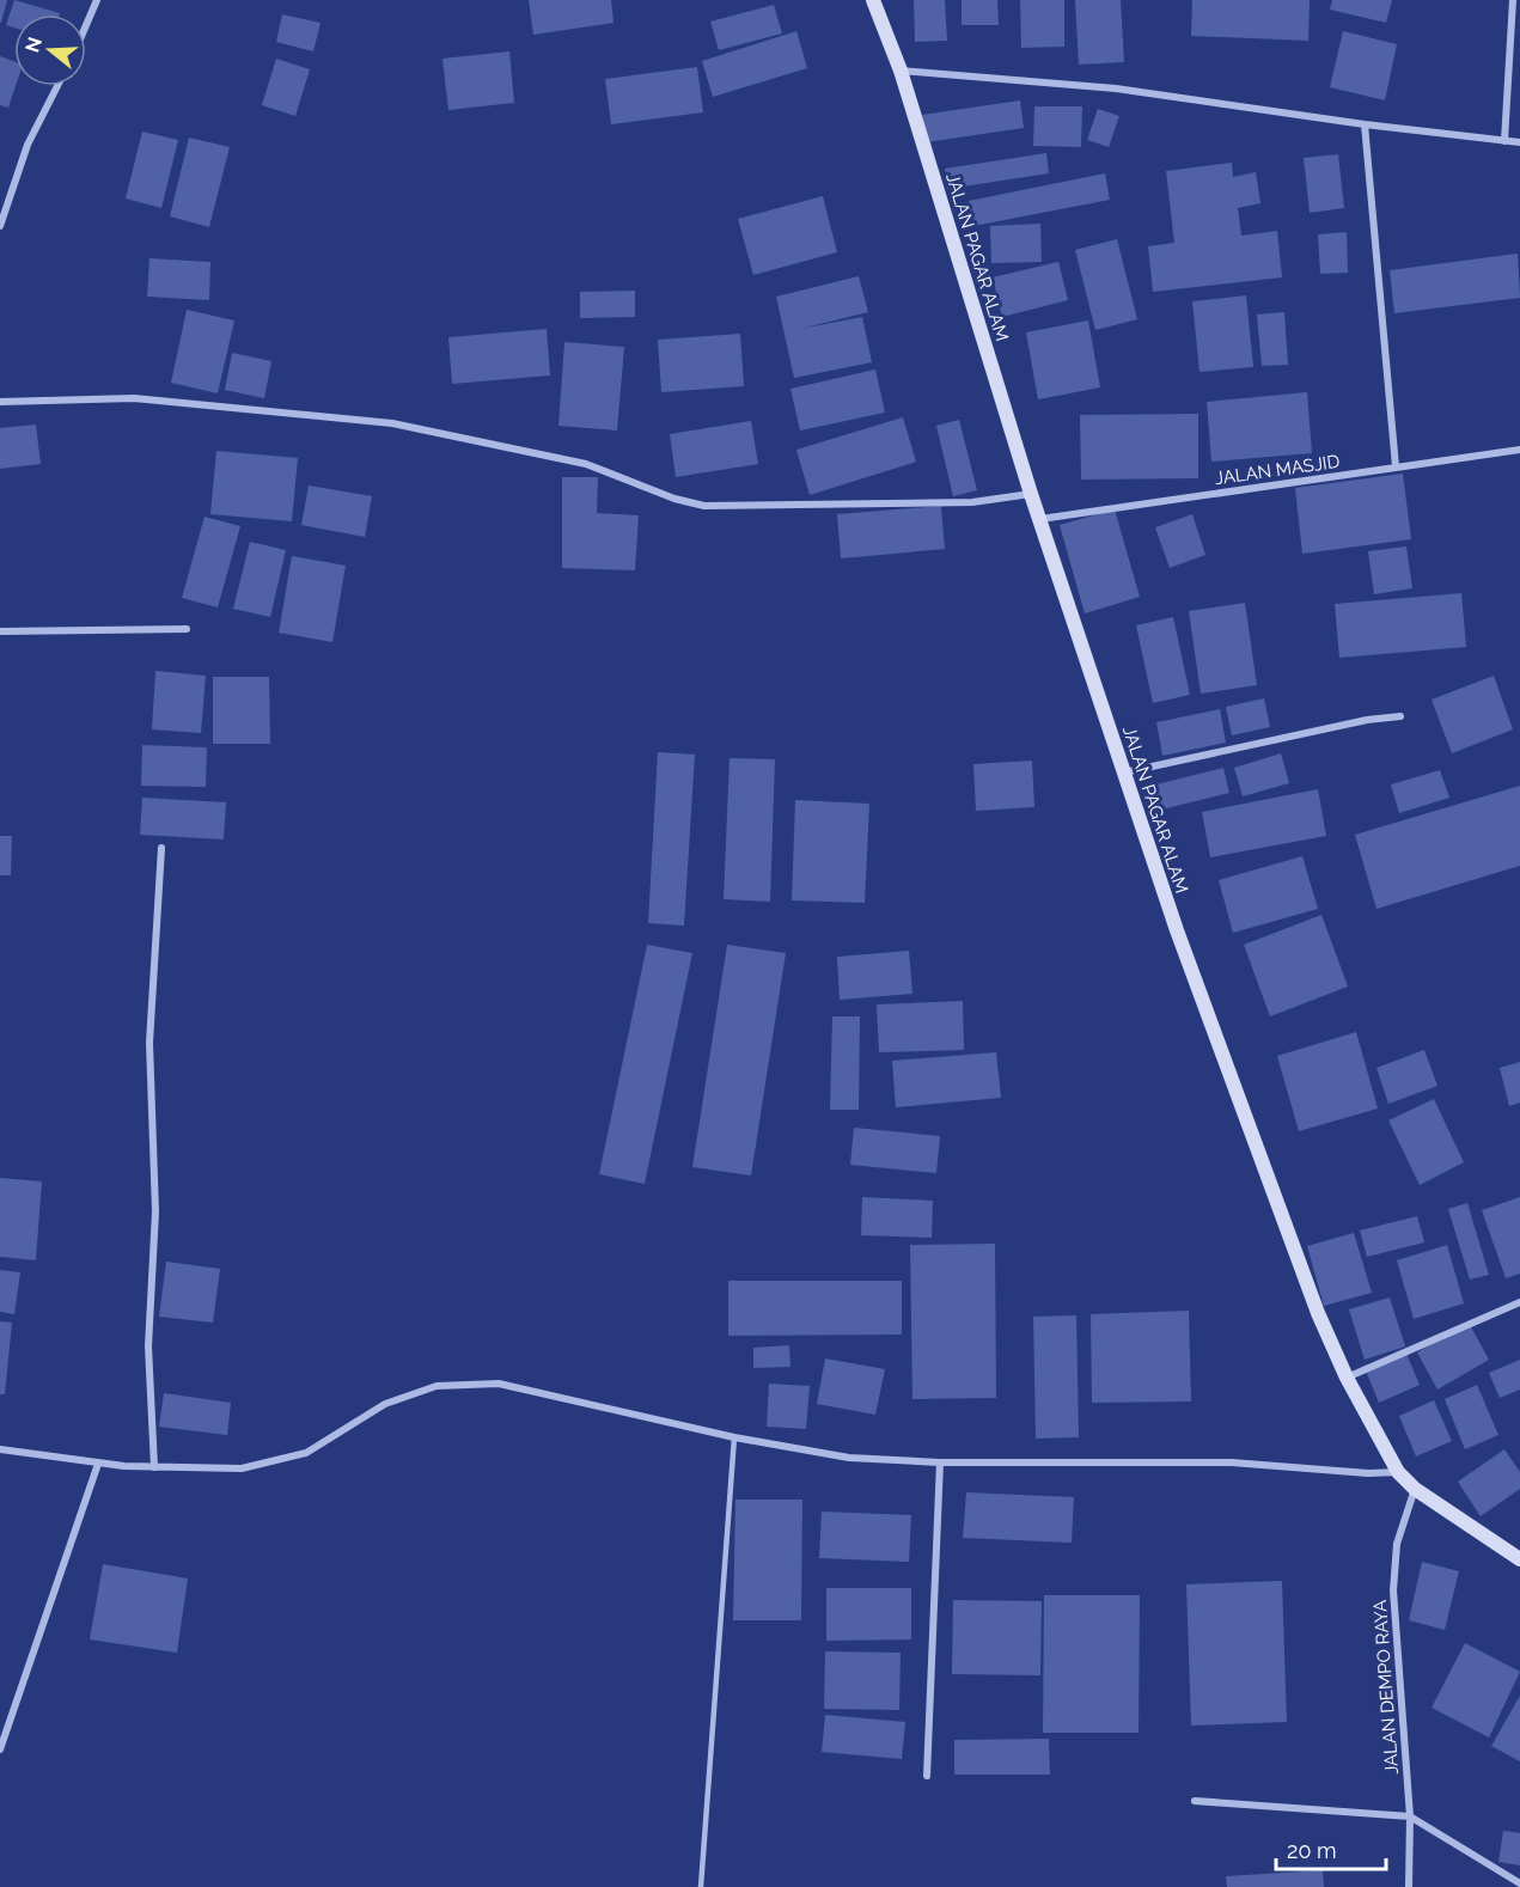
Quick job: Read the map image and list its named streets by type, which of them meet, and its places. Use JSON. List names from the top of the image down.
{
  "streets": {
    "street": ["JALAN PAGAR ALAM", "JALAN MASJID", "JALAN DEMPO RAYA"]
  },
  "crossings": [
    ["JALAN PAGAR ALAM", "JALAN MASJID"],
    ["JALAN PAGAR ALAM", "JALAN DEMPO RAYA"]
  ],
  "scale_bar": "20 m",
  "north": "left"
}
